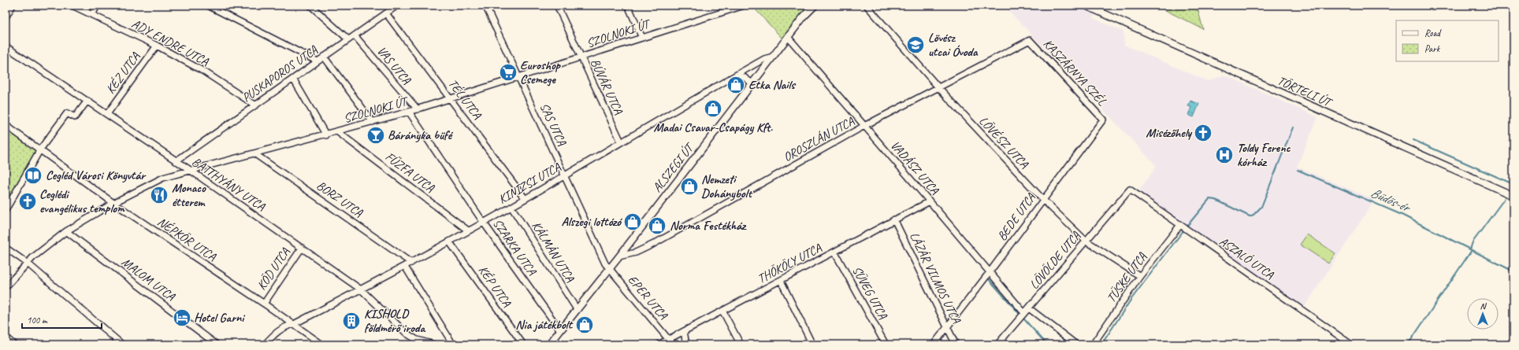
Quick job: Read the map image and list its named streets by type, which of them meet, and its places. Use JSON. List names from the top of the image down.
{
  "streets": {
    "main road": ["TÖRTELI ÚT", "ALSZEGI ÚT"],
    "street": [
      "SZOLNOKI ÚT",
      "ADY ENDRE UTCA",
      "VAS UTCA",
      "KASZÁRNYA SZÉL",
      "KÉZ UTCA",
      "PUSKAPOROS UTCA",
      "BÚVÁR UTCA",
      "TÉL UTCA",
      "SAS UTCA",
      "OROSZLÁN UTCA",
      "LÖVÉSZ UTCA",
      "VADÁSZ UTCA",
      "FŰZFA UTCA",
      "KINIZSI UTCA",
      "BATTHYÁNY UTCA",
      "BORZ UTCA",
      "BEDE UTCA",
      "NÉPKÖR UTCA",
      "SZARKA UTCA",
      "KÁLMÁN UTCA",
      "ASZALÓ UTCA",
      "LÖVÖLDE UTCA",
      "THÖKÖLY UTCA",
      "KÖD UTCA",
      "LÁZÁR VILMOS UTCA",
      "TÜSKE UTCA",
      "MALOM UTCA",
      "KÉP UTCA",
      "SÜVEG UTCA",
      "EPER UTCA"
    ]
  },
  "crossings": [
    ["SZOLNOKI ÚT", "VAS UTCA"],
    ["SZOLNOKI ÚT", "BÚVÁR UTCA"],
    ["SZOLNOKI ÚT", "TÉL UTCA"],
    ["SZOLNOKI ÚT", "SAS UTCA"],
    ["SZOLNOKI ÚT", "FŰZFA UTCA"],
    ["SZOLNOKI ÚT", "BATTHYÁNY UTCA"],
    ["SZOLNOKI ÚT", "BORZ UTCA"],
    ["SZOLNOKI ÚT", "NÉPKÖR UTCA"],
    ["SZOLNOKI ÚT", "SZARKA UTCA"],
    ["SZOLNOKI ÚT", "MALOM UTCA"],
    ["ADY ENDRE UTCA", "KÉZ UTCA"],
    ["ADY ENDRE UTCA", "PUSKAPOROS UTCA"],
    ["VAS UTCA", "PUSKAPOROS UTCA"],
    ["KASZÁRNYA SZÉL", "OROSZLÁN UTCA"],
    ["KASZÁRNYA SZÉL", "BEDE UTCA"],
    ["KÉZ UTCA", "BATTHYÁNY UTCA"],
    ["PUSKAPOROS UTCA", "TÉL UTCA"],
    ["PUSKAPOROS UTCA", "BATTHYÁNY UTCA"],
    ["BÚVÁR UTCA", "KINIZSI UTCA"],
    ["TÉL UTCA", "KINIZSI UTCA"],
    ["SAS UTCA", "ALSZEGI ÚT"],
    ["SAS UTCA", "KINIZSI UTCA"],
    ["SAS UTCA", "EPER UTCA"],
    ["OROSZLÁN UTCA", "LÖVÉSZ UTCA"],
    ["OROSZLÁN UTCA", "VADÁSZ UTCA"],
    ["OROSZLÁN UTCA", "ALSZEGI ÚT"],
    ["LÖVÉSZ UTCA", "BEDE UTCA"],
    ["LÖVÉSZ UTCA", "LÖVÖLDE UTCA"],
    ["LÖVÉSZ UTCA", "TÜSKE UTCA"],
    ["VADÁSZ UTCA", "ALSZEGI ÚT"],
    ["VADÁSZ UTCA", "BEDE UTCA"],
    ["VADÁSZ UTCA", "LÖVÖLDE UTCA"],
    ["VADÁSZ UTCA", "THÖKÖLY UTCA"],
    ["ALSZEGI ÚT", "KINIZSI UTCA"],
    ["ALSZEGI ÚT", "SZARKA UTCA"],
    ["ALSZEGI ÚT", "KÁLMÁN UTCA"],
    ["ALSZEGI ÚT", "EPER UTCA"],
    ["FŰZFA UTCA", "KINIZSI UTCA"],
    ["KINIZSI UTCA", "BATTHYÁNY UTCA"],
    ["KINIZSI UTCA", "BORZ UTCA"],
    ["KINIZSI UTCA", "NÉPKÖR UTCA"],
    ["KINIZSI UTCA", "SZARKA UTCA"],
    ["KINIZSI UTCA", "KÁLMÁN UTCA"],
    ["KINIZSI UTCA", "KÉP UTCA"],
    ["BATTHYÁNY UTCA", "KÖD UTCA"],
    ["BEDE UTCA", "LÁZÁR VILMOS UTCA"],
    ["NÉPKÖR UTCA", "KÖD UTCA"],
    ["ASZALÓ UTCA", "LÖVÖLDE UTCA"],
    ["ASZALÓ UTCA", "TÜSKE UTCA"],
    ["THÖKÖLY UTCA", "LÁZÁR VILMOS UTCA"],
    ["THÖKÖLY UTCA", "SÜVEG UTCA"],
    ["THÖKÖLY UTCA", "EPER UTCA"]
  ],
  "water": ["Büdös-ér"],
  "places": {
    "school or university": ["Lövész utcai Óvoda"],
    "supermarket": ["Euroshop Csemege"],
    "shop": [
      "Etka Nails",
      "Madai Csavar-Csapágy Kft.",
      "Nemzeti Dohánybolt",
      "Alszegi lottózó",
      "Norma Festékház",
      "Nia játékbolt"
    ],
    "church": ["Misézőhely", "Ceglédi evangélikus templom"],
    "bar": ["Bárányka büfé"],
    "hospital": ["Toldy Ferenc kórház"],
    "library": ["Cegléd Városi Könyvtár"],
    "restaurant": ["Monaco étterem"],
    "hotel": ["Hotel Garni"],
    "building": ["KISHOLD földmérő iroda"]
  },
  "legend": ["Road", "Park"],
  "scale_bar": "100 m",
  "north": "top"
}
